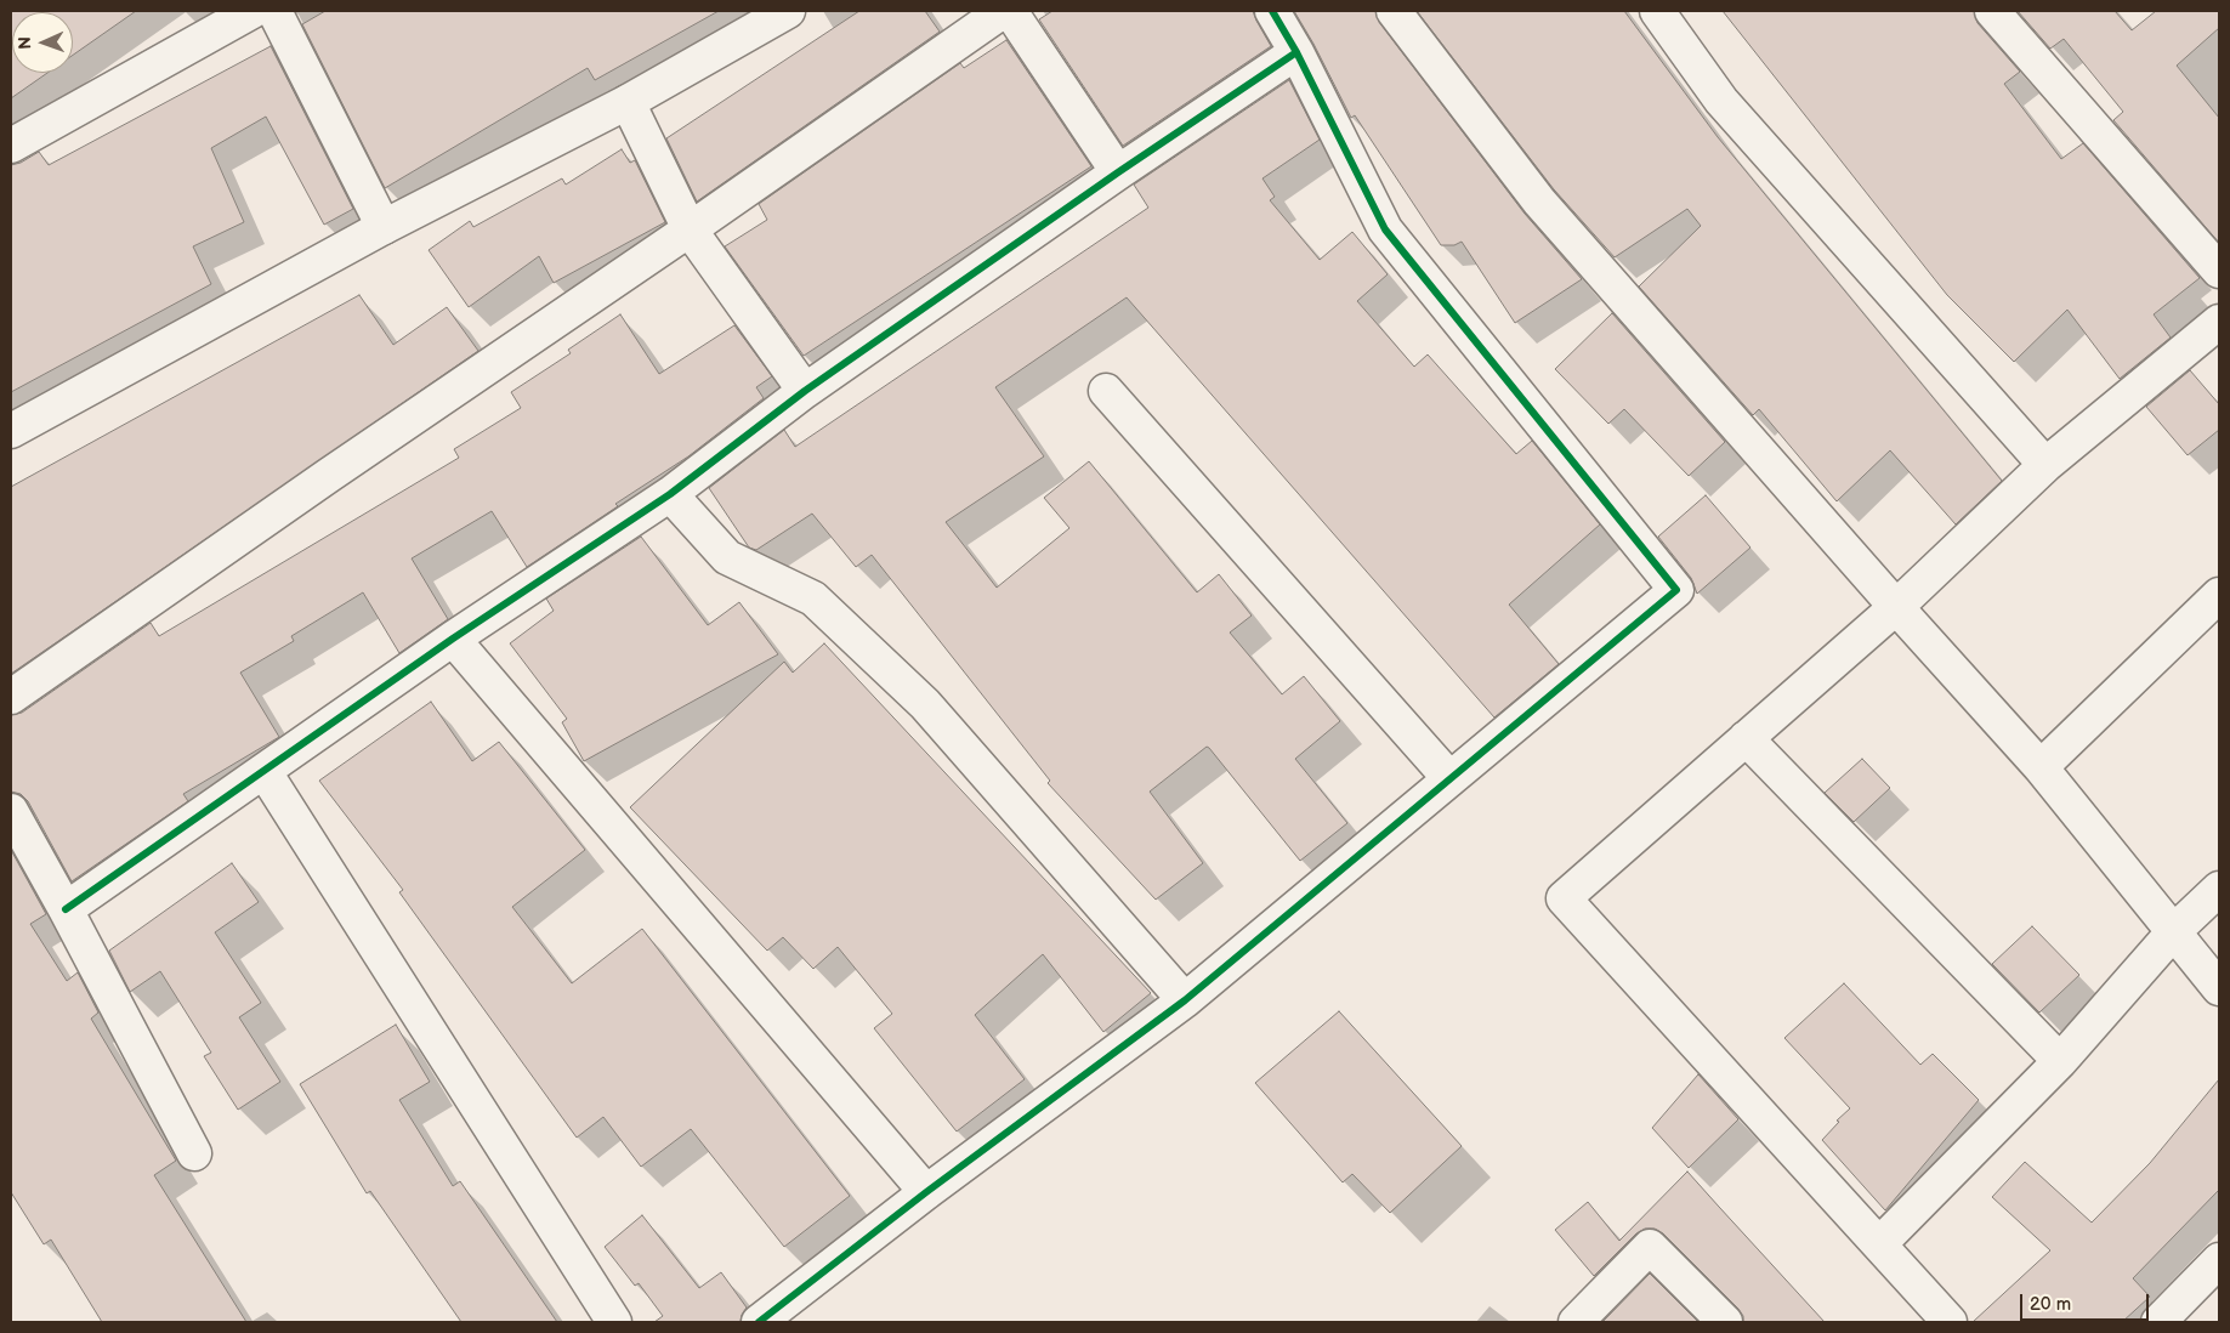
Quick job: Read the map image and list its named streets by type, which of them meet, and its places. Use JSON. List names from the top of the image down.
{
  "scale_bar": "20 m",
  "north": "left"
}
